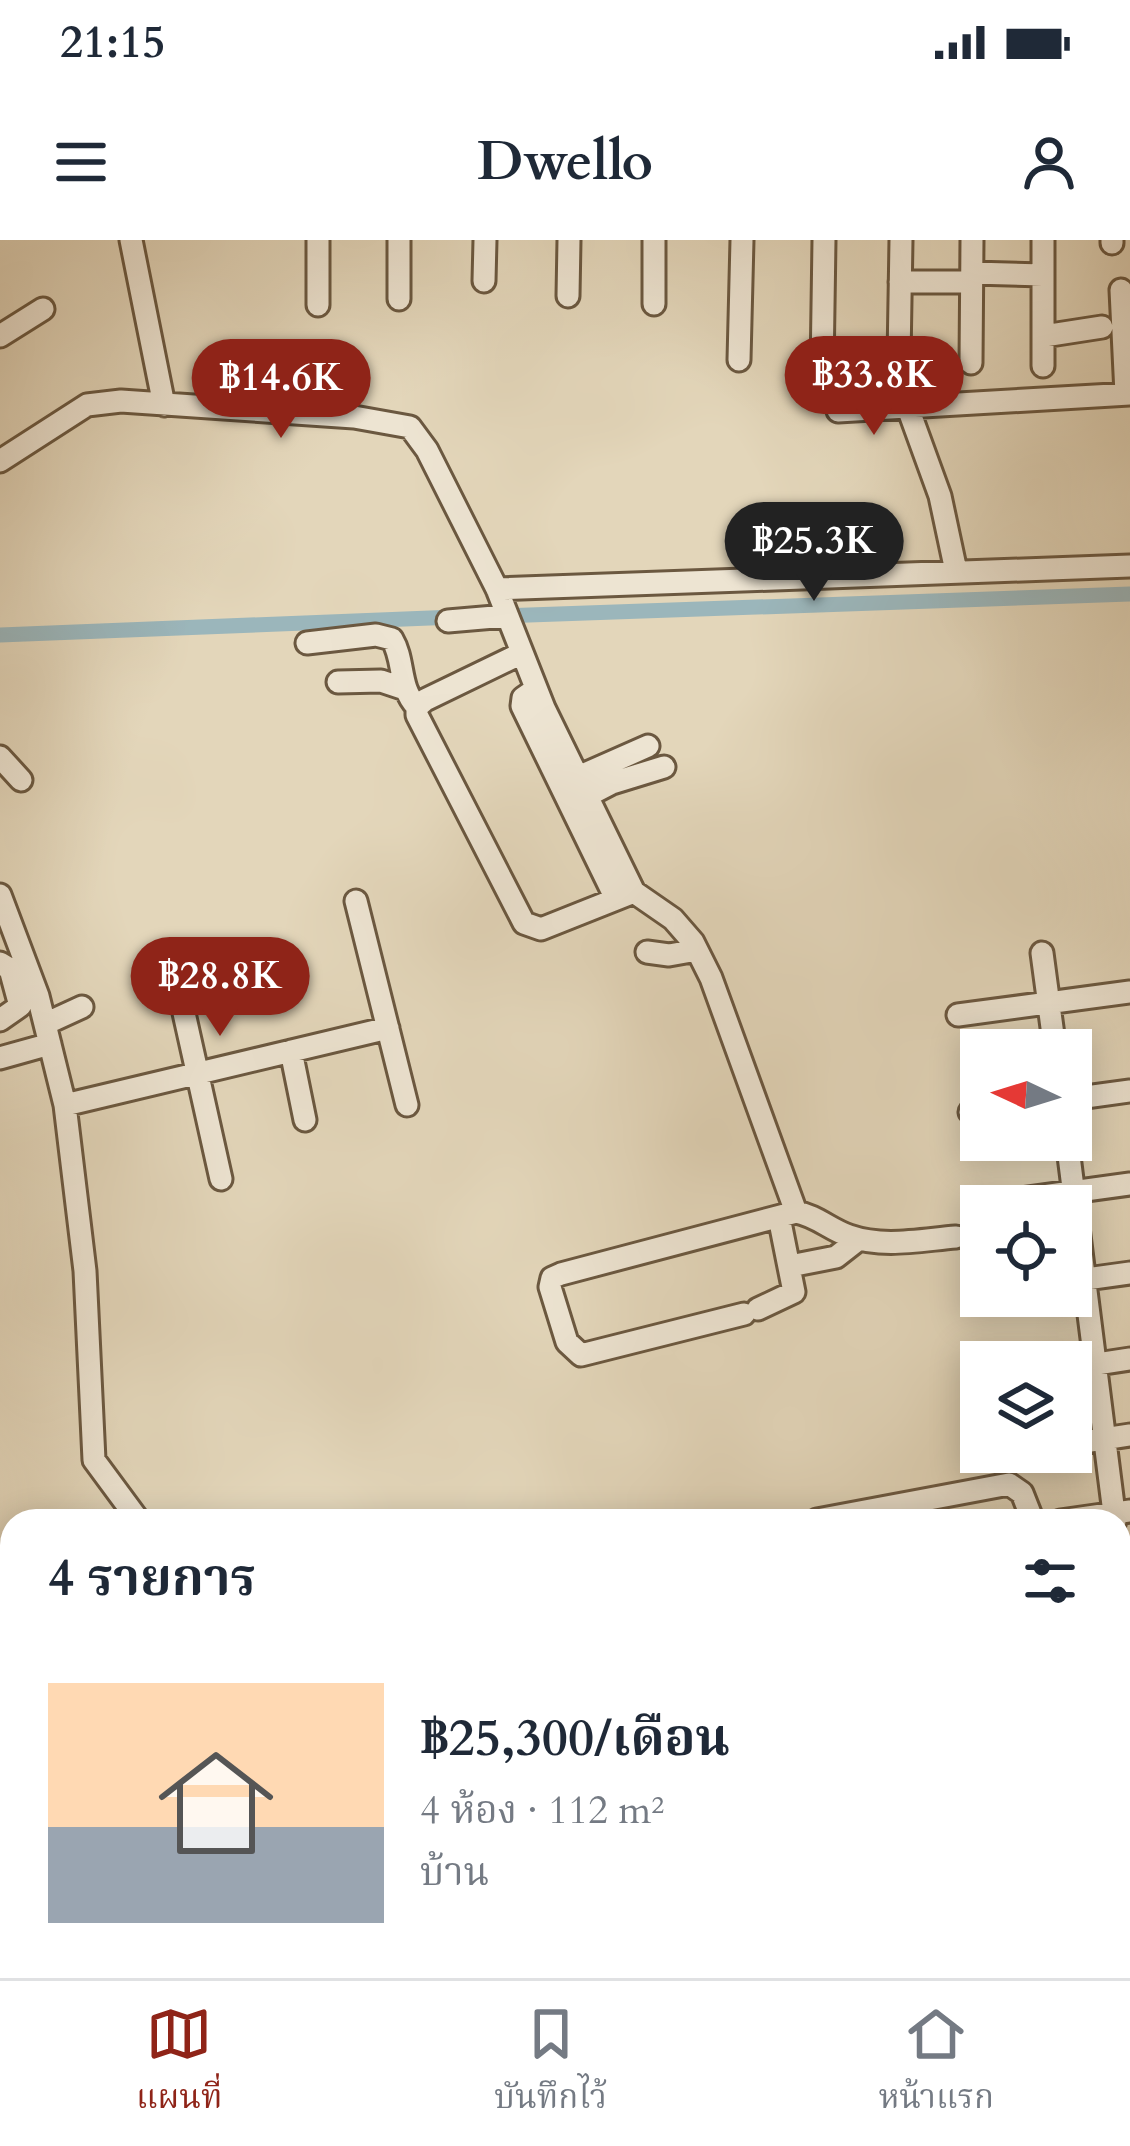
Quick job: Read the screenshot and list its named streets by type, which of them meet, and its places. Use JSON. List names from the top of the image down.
{
  "north": "left",
  "page": {
    "status": "21:15",
    "header": "Dwello",
    "price": [
      "฿33.8K",
      "฿14.6K",
      "฿25.3K",
      "฿28.8K"
    ],
    "heading": "4 รายการ",
    "list": [
      {
        "name": "฿25,300/เดือน",
        "note": "4 ห้อง · 112 m² · บ้าน"
      }
    ],
    "tabs": ["แผนที่", "บันทึกไว้", "หน้าแรก"]
  }
}
